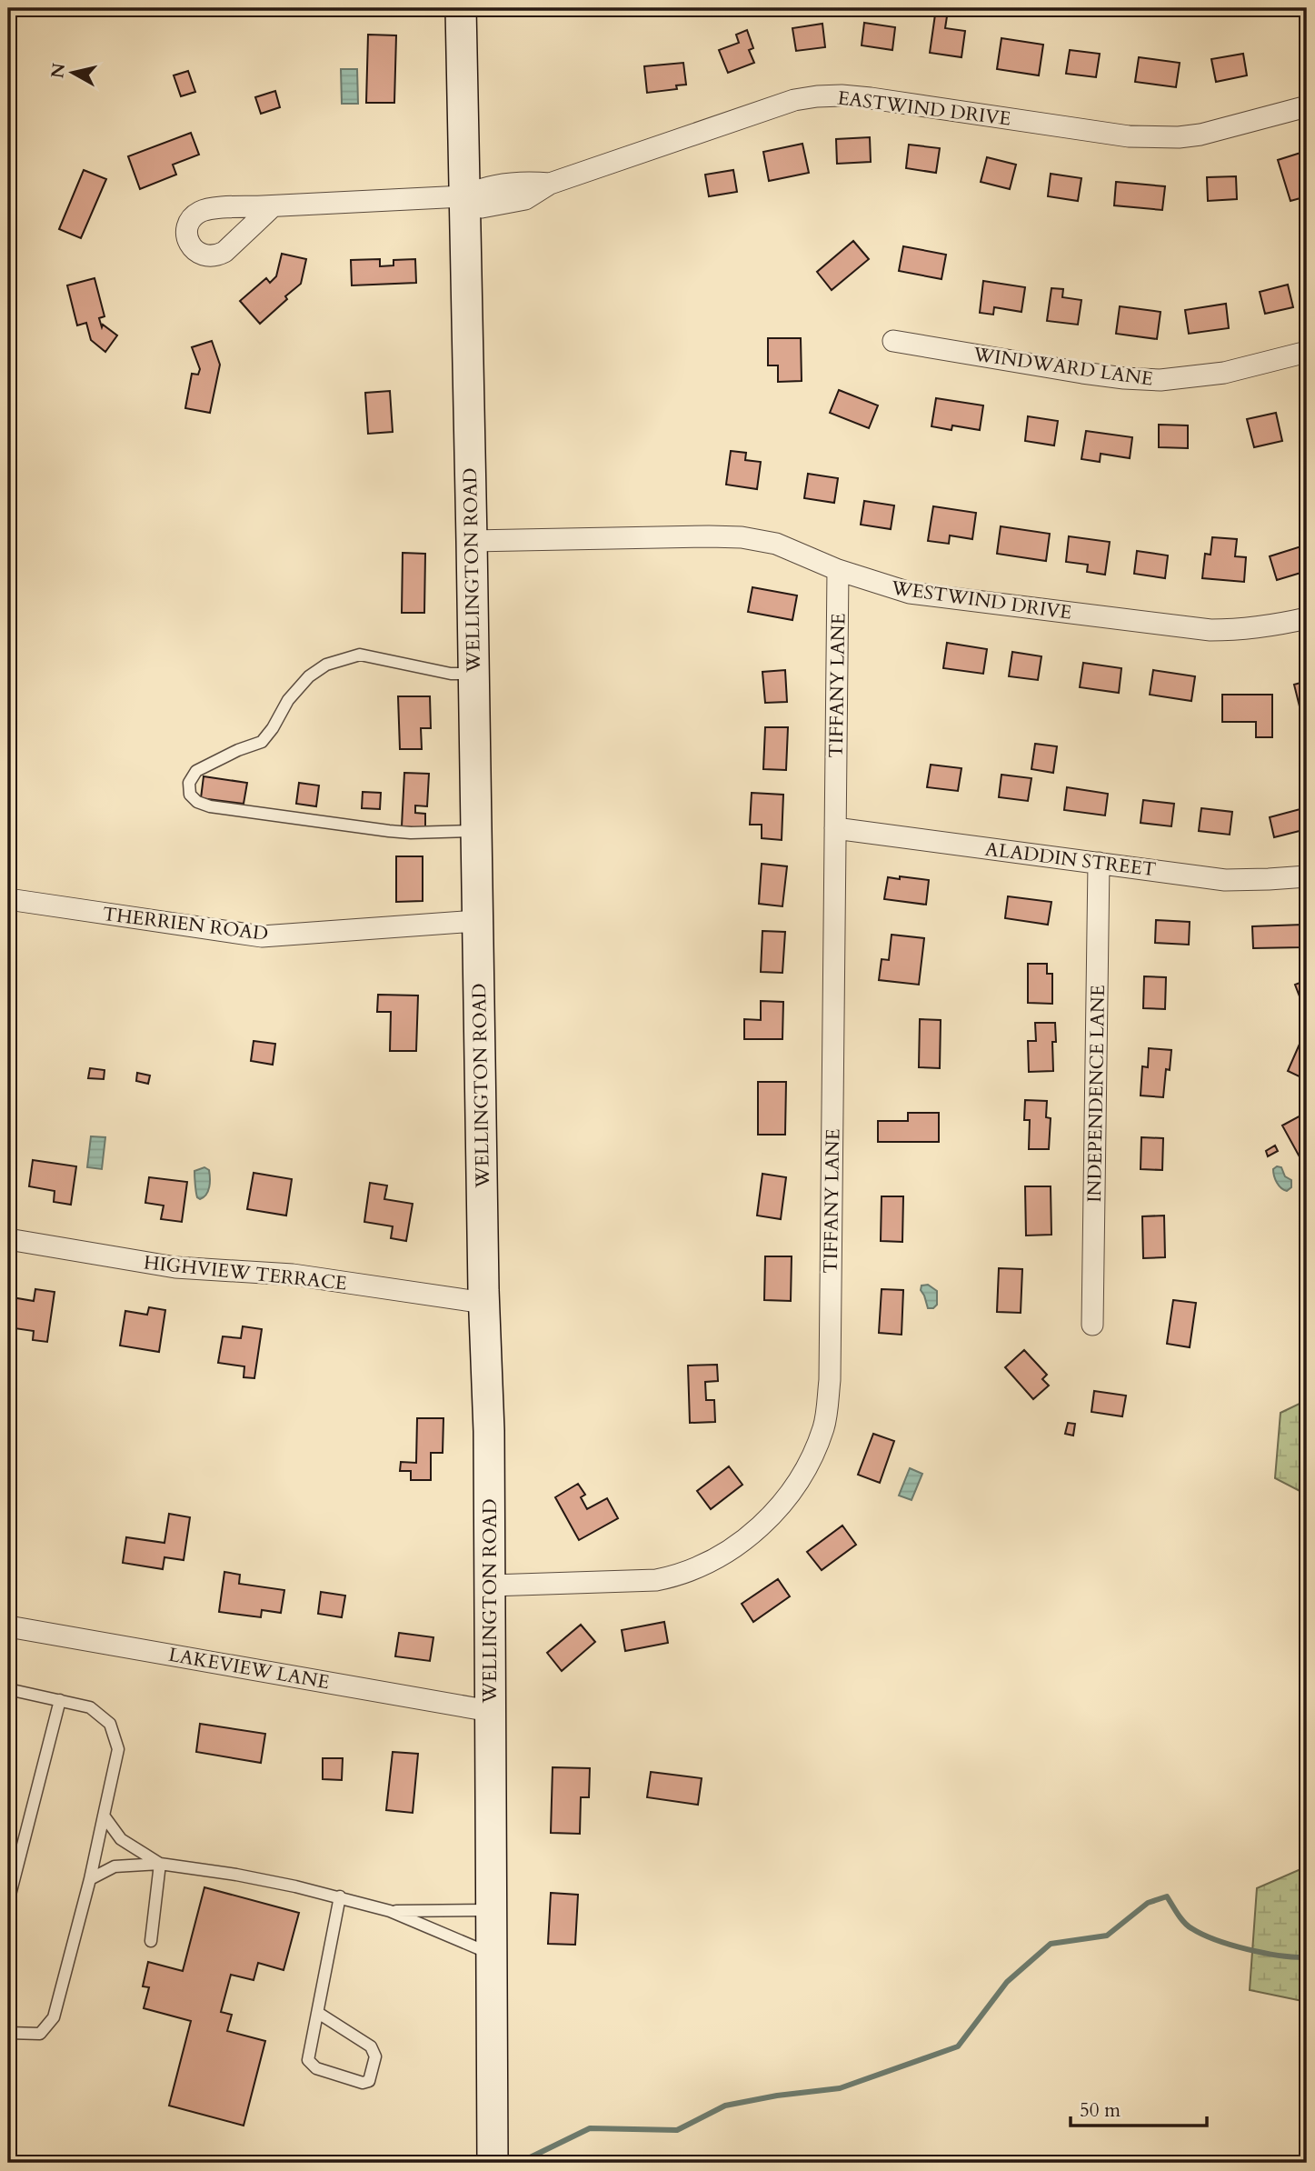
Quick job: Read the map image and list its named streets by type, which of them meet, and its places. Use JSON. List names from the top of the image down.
{
  "streets": {
    "main road": ["WELLINGTON ROAD"],
    "street": [
      "EASTWIND DRIVE",
      "WINDWARD LANE",
      "WESTWIND DRIVE",
      "TIFFANY LANE",
      "ALADDIN STREET",
      "THERRIEN ROAD",
      "INDEPENDENCE LANE",
      "HIGHVIEW TERRACE",
      "LAKEVIEW LANE"
    ]
  },
  "crossings": [
    ["EASTWIND DRIVE", "WELLINGTON ROAD"],
    ["WELLINGTON ROAD", "WESTWIND DRIVE"],
    ["WELLINGTON ROAD", "TIFFANY LANE"],
    ["WELLINGTON ROAD", "THERRIEN ROAD"],
    ["WELLINGTON ROAD", "HIGHVIEW TERRACE"],
    ["WELLINGTON ROAD", "LAKEVIEW LANE"],
    ["WESTWIND DRIVE", "TIFFANY LANE"],
    ["TIFFANY LANE", "ALADDIN STREET"],
    ["ALADDIN STREET", "INDEPENDENCE LANE"]
  ],
  "scale_bar": "50 m",
  "north": "left"
}
